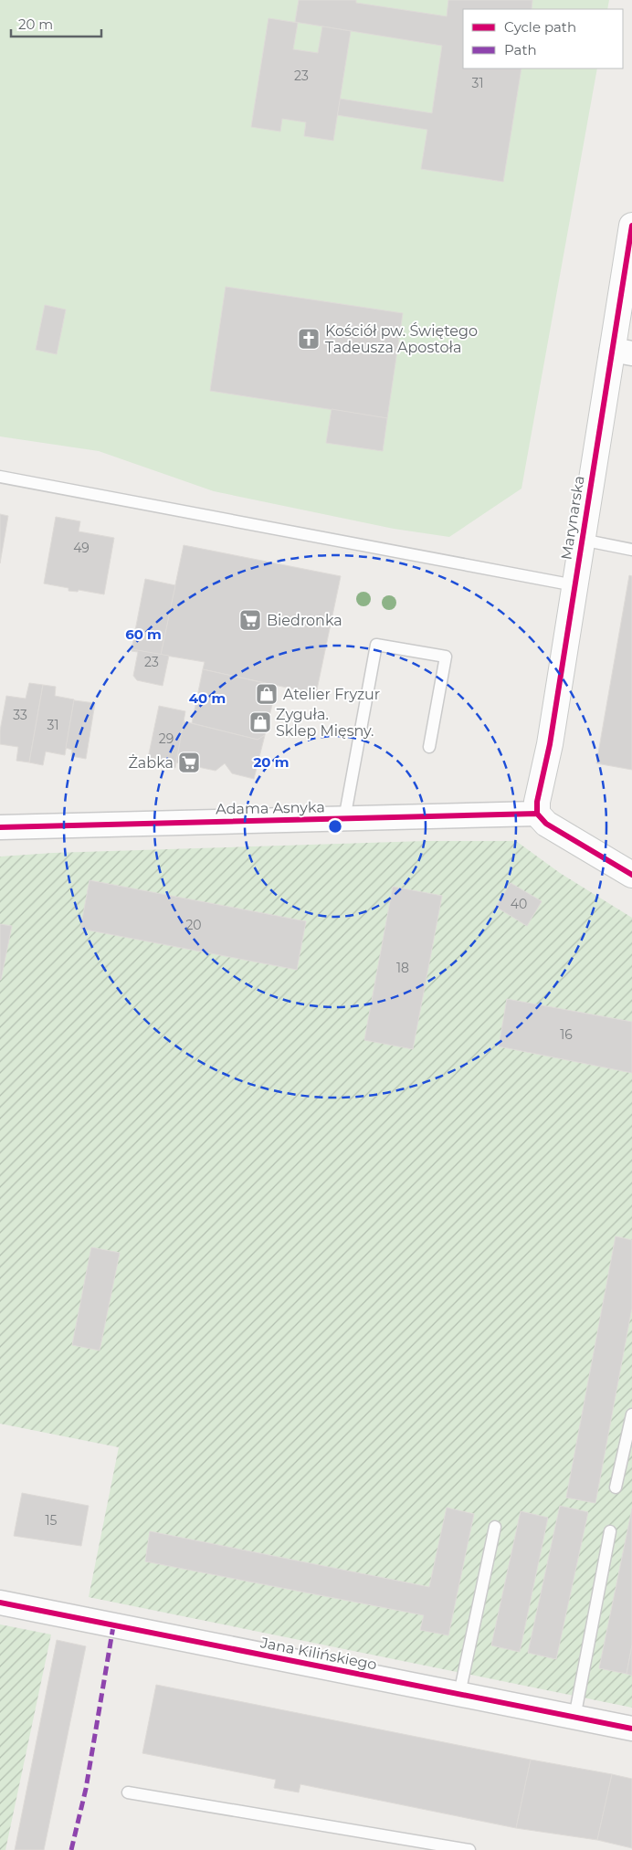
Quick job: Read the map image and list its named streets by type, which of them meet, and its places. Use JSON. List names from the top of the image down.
{
  "streets": {
    "street": ["Marynarska", "Adama Asnyka", "Jana Kilińskiego"]
  },
  "crossings": [
    ["Marynarska", "Adama Asnyka"]
  ],
  "places": {
    "church": ["Kościół pw. Świętego Tadeusza Apostoła"],
    "supermarket": ["Biedronka", "Żabka"],
    "shop": ["Atelier Fryzur", "Zyguła. Sklep Mięsny."]
  },
  "house_numbers": [
    "23",
    "31",
    "49",
    "23",
    "33",
    "31",
    "29",
    "40",
    "20",
    "18",
    "16",
    "15"
  ],
  "legend": ["Cycle path", "Path"],
  "scale_bar": "20 m",
  "rings": ["60 m", "40 m", "20 m"]
}
